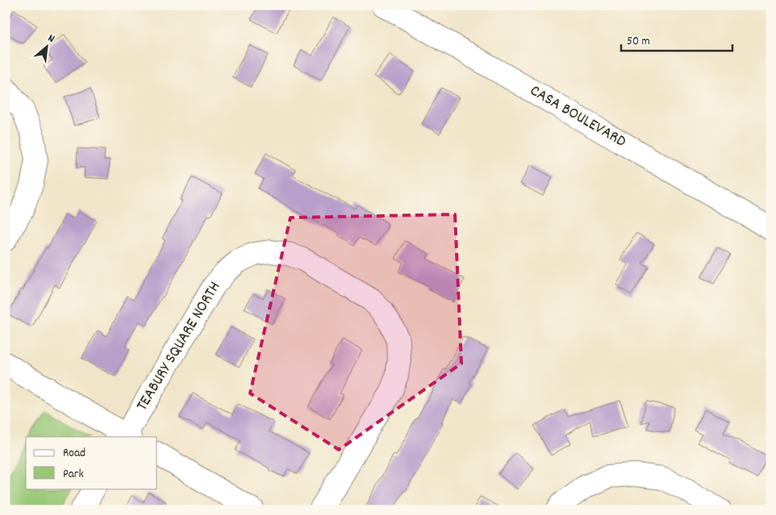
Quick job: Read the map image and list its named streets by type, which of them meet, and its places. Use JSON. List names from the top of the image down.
{
  "streets": {
    "street": ["CASA BOULEVARD", "TEABURY SQUARE NORTH"]
  },
  "legend": ["Road", "Park"],
  "scale_bar": "50 m",
  "north": "top right"
}
